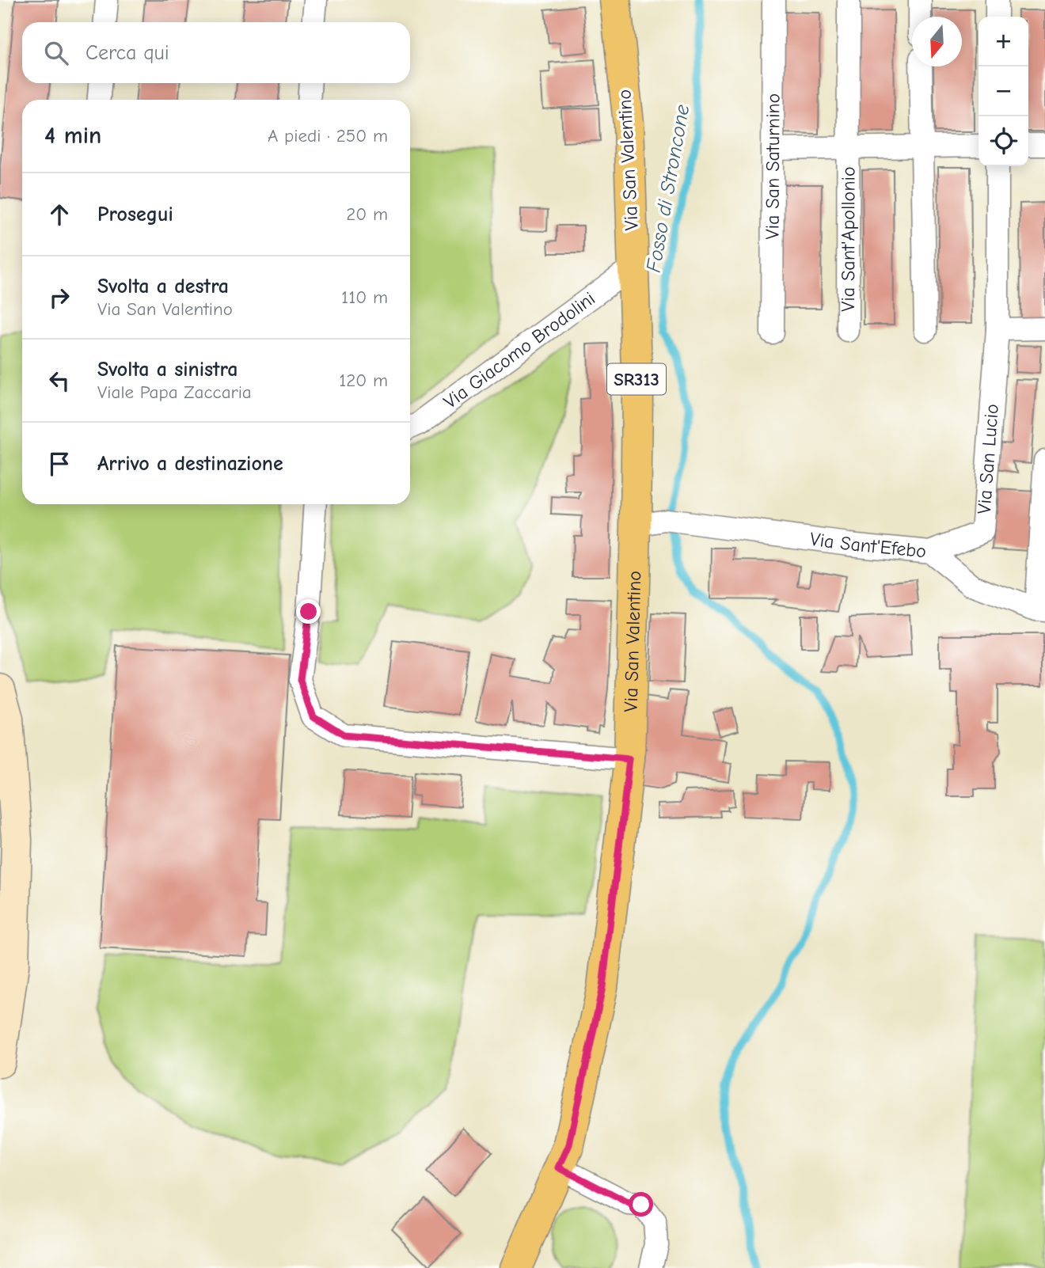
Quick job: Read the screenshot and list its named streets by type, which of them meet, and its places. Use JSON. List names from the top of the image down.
{
  "streets": {
    "main road": ["Via San Valentino", "SR313"],
    "street": [
      "Via San Saturnino",
      "Via Sant'Apollonio",
      "Via Giacomo Brodolini",
      "Via San Lucio",
      "Via Sant'Efebo"
    ]
  },
  "crossings": [
    ["Via San Valentino", "Via Giacomo Brodolini"],
    ["Via San Valentino", "Via Sant'Efebo"],
    ["Via San Saturnino", "Via Sant'Apollonio"],
    ["Via San Lucio", "Via Sant'Efebo"]
  ],
  "water": ["Fosso di Stroncone"],
  "north": "bottom",
  "page": {
    "map_buttons": ["+", "−"],
    "search": "Cerca qui",
    "heading": ["4 min", "A piedi · 250 m"],
    "list": [
      ["Prosegui", "20 m"],
      ["Svolta a destra", "Via San Valentino", "110 m"],
      ["Svolta a sinistra", "Viale Papa Zaccaria", "120 m"],
      "Arrivo a destinazione"
    ]
  }
}
